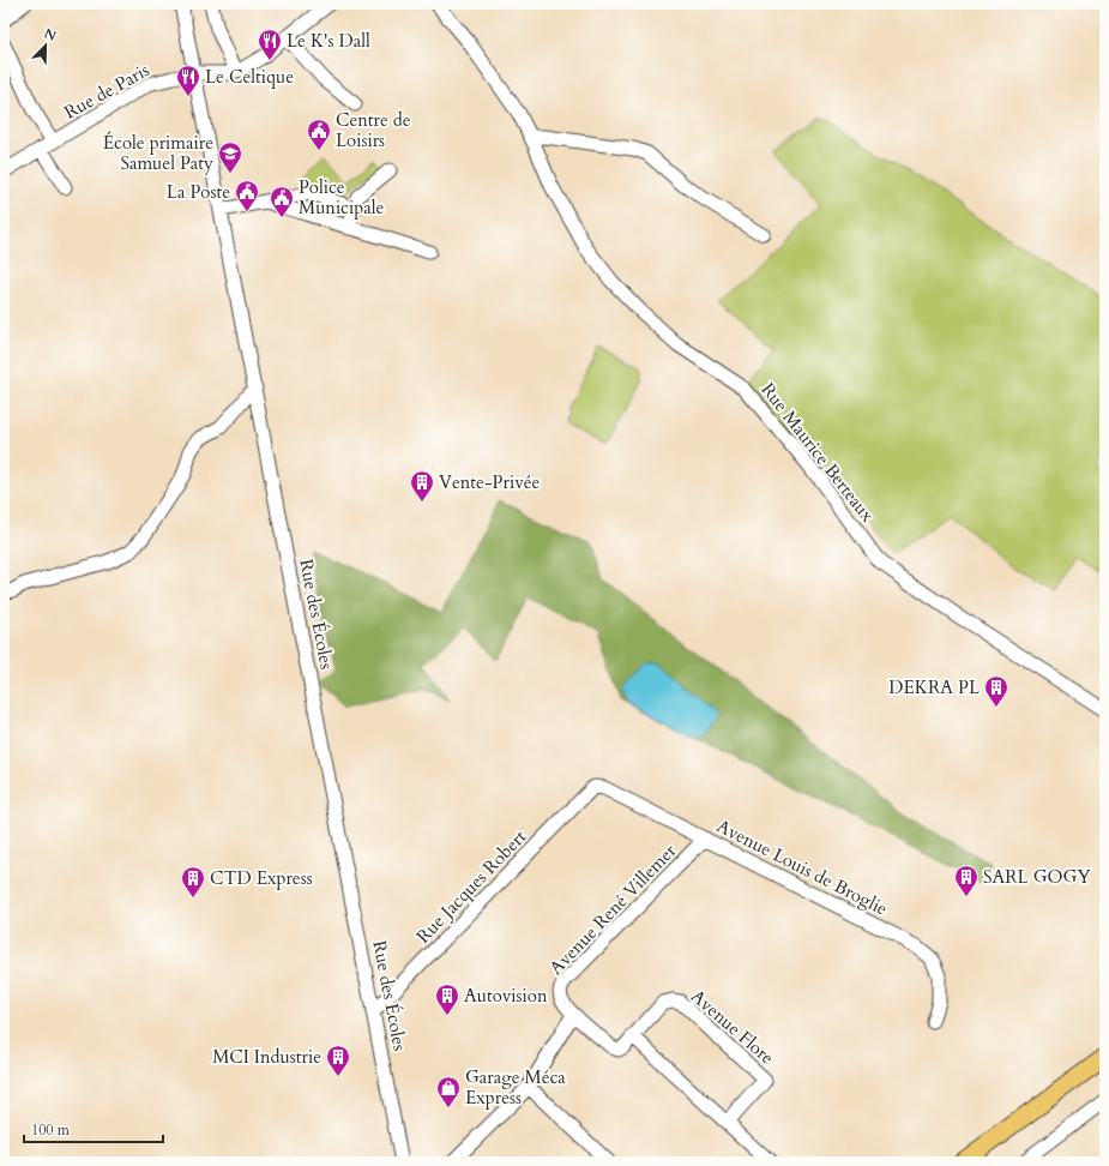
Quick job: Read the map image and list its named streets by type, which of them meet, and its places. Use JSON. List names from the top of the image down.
{
  "streets": {
    "street": [
      "Rue de Paris",
      "Rue Maurice Berteaux",
      "Rue des Écoles",
      "Avenue Louis de Broglie",
      "Rue Jacques Robert",
      "Avenue René Villemer",
      "Avenue Flore"
    ]
  },
  "crossings": [
    ["Rue de Paris", "Rue des Écoles"],
    ["Rue des Écoles", "Rue Jacques Robert"],
    ["Avenue Louis de Broglie", "Rue Jacques Robert"],
    ["Avenue Louis de Broglie", "Avenue René Villemer"],
    ["Avenue René Villemer", "Avenue Flore"]
  ],
  "places": {
    "restaurant": ["Le K's Dall", "Le Celtique"],
    "public building": ["Centre de Loisirs", "La Poste", "Police Municipale"],
    "school or university": ["École primaire Samuel Paty"],
    "building": [
      "Vente-Privée",
      "DEKRA PL",
      "SARL GOGY",
      "CTD Express",
      "Autovision",
      "MCI Industrie"
    ],
    "shop": ["Garage Méca Express"]
  },
  "scale_bar": "100 m",
  "north": "top right"
}
